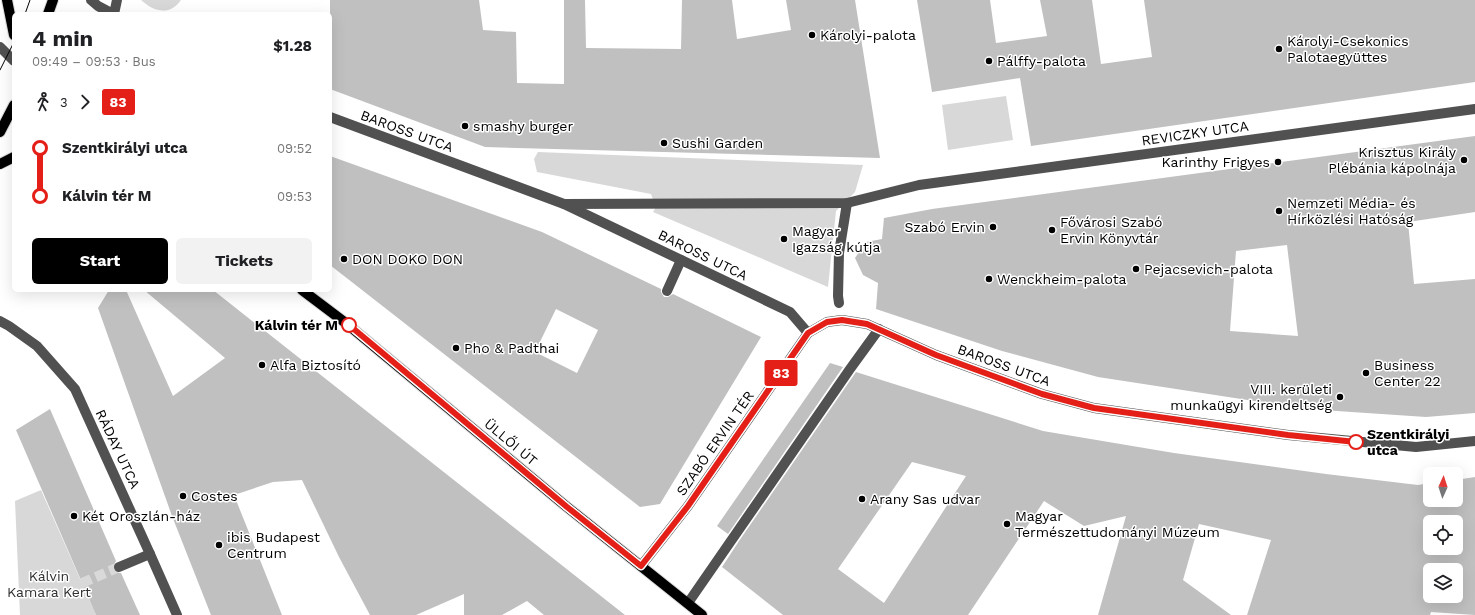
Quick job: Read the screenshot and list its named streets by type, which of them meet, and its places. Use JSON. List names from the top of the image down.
{
  "streets": {
    "main road": ["ÜLLŐI ÚT"],
    "street": [
      "BAROSS UTCA",
      "REVICZKY UTCA",
      "SZABÓ ERVIN TÉR",
      "RÁDAY UTCA"
    ]
  },
  "crossings": [
    ["BAROSS UTCA", "REVICZKY UTCA"],
    ["BAROSS UTCA", "SZABÓ ERVIN TÉR"],
    ["ÜLLŐI ÚT", "SZABÓ ERVIN TÉR"]
  ],
  "parks": ["Kálvin Kamara Kert"],
  "places": [
    "Károlyi-palota",
    "Károlyi-Csekonics Palotaegyüttes",
    "Pálffy-palota",
    "smashy burger",
    "Sushi Garden",
    "Krisztus Király Plébánia kápolnája",
    "Karinthy Frigyes",
    "Nemzeti Média- és Hírközlési Hatóság",
    "Szabó Ervin",
    "Fővárosi Szabó Ervin Könyvtár",
    "Magyar Igazság kútja",
    "DON DOKO DON",
    "Pejacsevich-palota",
    "Wenckheim-palota",
    "Kálvin tér M",
    "Pho & Padthai",
    "Alfa Biztosító",
    "Business Center 22",
    "VIII. kerületi munkaügyi kirendeltség",
    "Szentkirályi utca",
    "Costes",
    "Arany Sas udvar",
    "Két Oroszlán-ház",
    "Magyar Természettudományi Múzeum",
    "ibis Budapest Centrum"
  ],
  "lines": ["bus line 83"],
  "north": "top",
  "page": {
    "on_map": "83",
    "heading": ["4 min", "09:49 – 09:53 · Bus", "$1.28"],
    "legs": ["3", "83"],
    "list": [
      {
        "name": "Szentkirályi utca",
        "value": "09:52"
      },
      {
        "name": "Kálvin tér M",
        "value": "09:53"
      }
    ],
    "buttons": ["Start", "Tickets"]
  }
}
